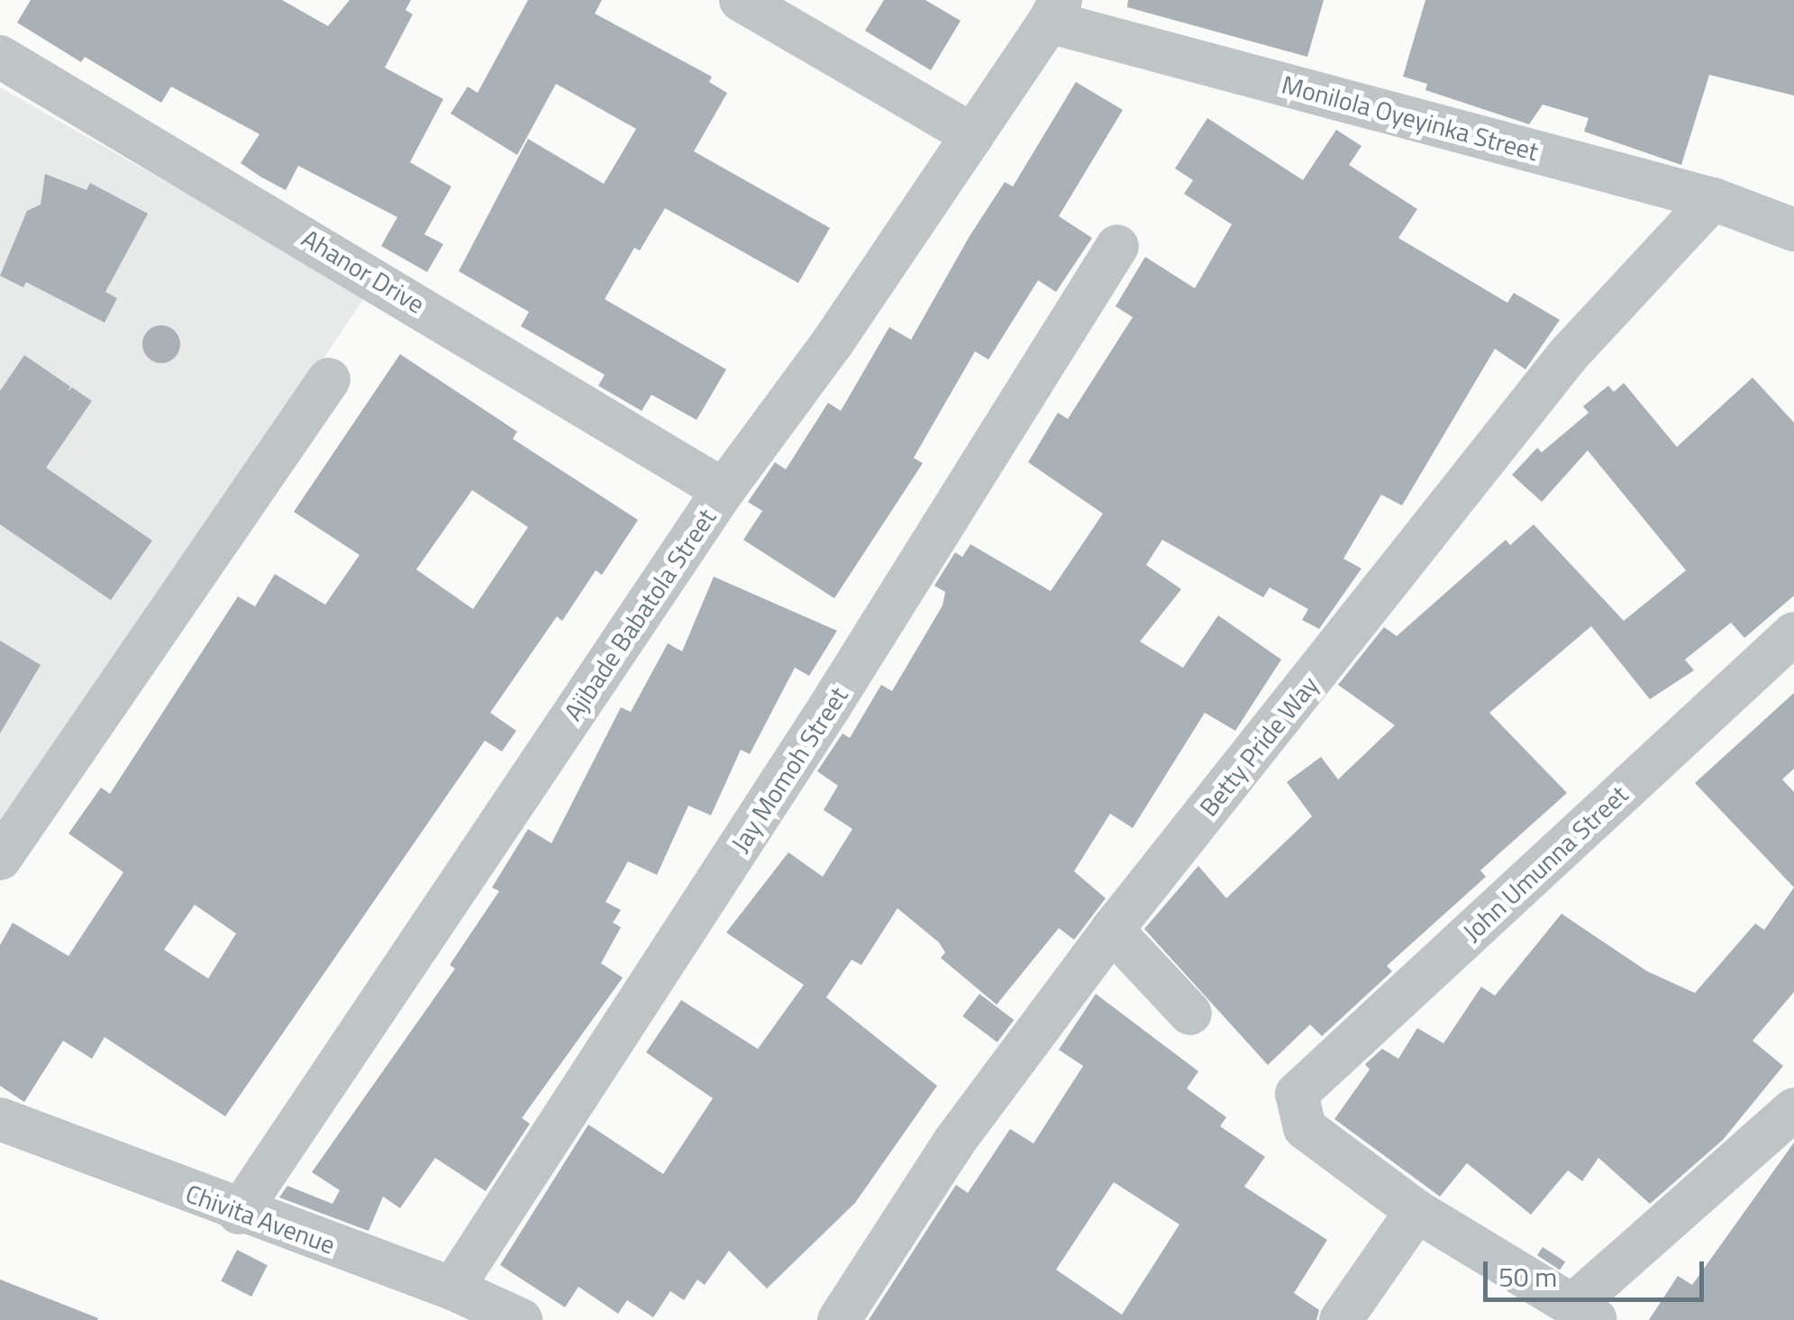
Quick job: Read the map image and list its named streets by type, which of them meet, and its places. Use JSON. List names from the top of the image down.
{
  "streets": {
    "street": [
      "Monilola Oyeyinka Street",
      "Ahanor Drive",
      "Ajibade Babatola Street",
      "Betty Pride Way",
      "Jay Momoh Street",
      "John Umunna Street",
      "Chivita Avenue"
    ]
  },
  "crossings": [
    ["Monilola Oyeyinka Street", "Ajibade Babatola Street"],
    ["Monilola Oyeyinka Street", "Betty Pride Way"],
    ["Ahanor Drive", "Ajibade Babatola Street"],
    ["Ajibade Babatola Street", "Chivita Avenue"],
    ["Jay Momoh Street", "Chivita Avenue"]
  ],
  "scale_bar": "50 m"
}
